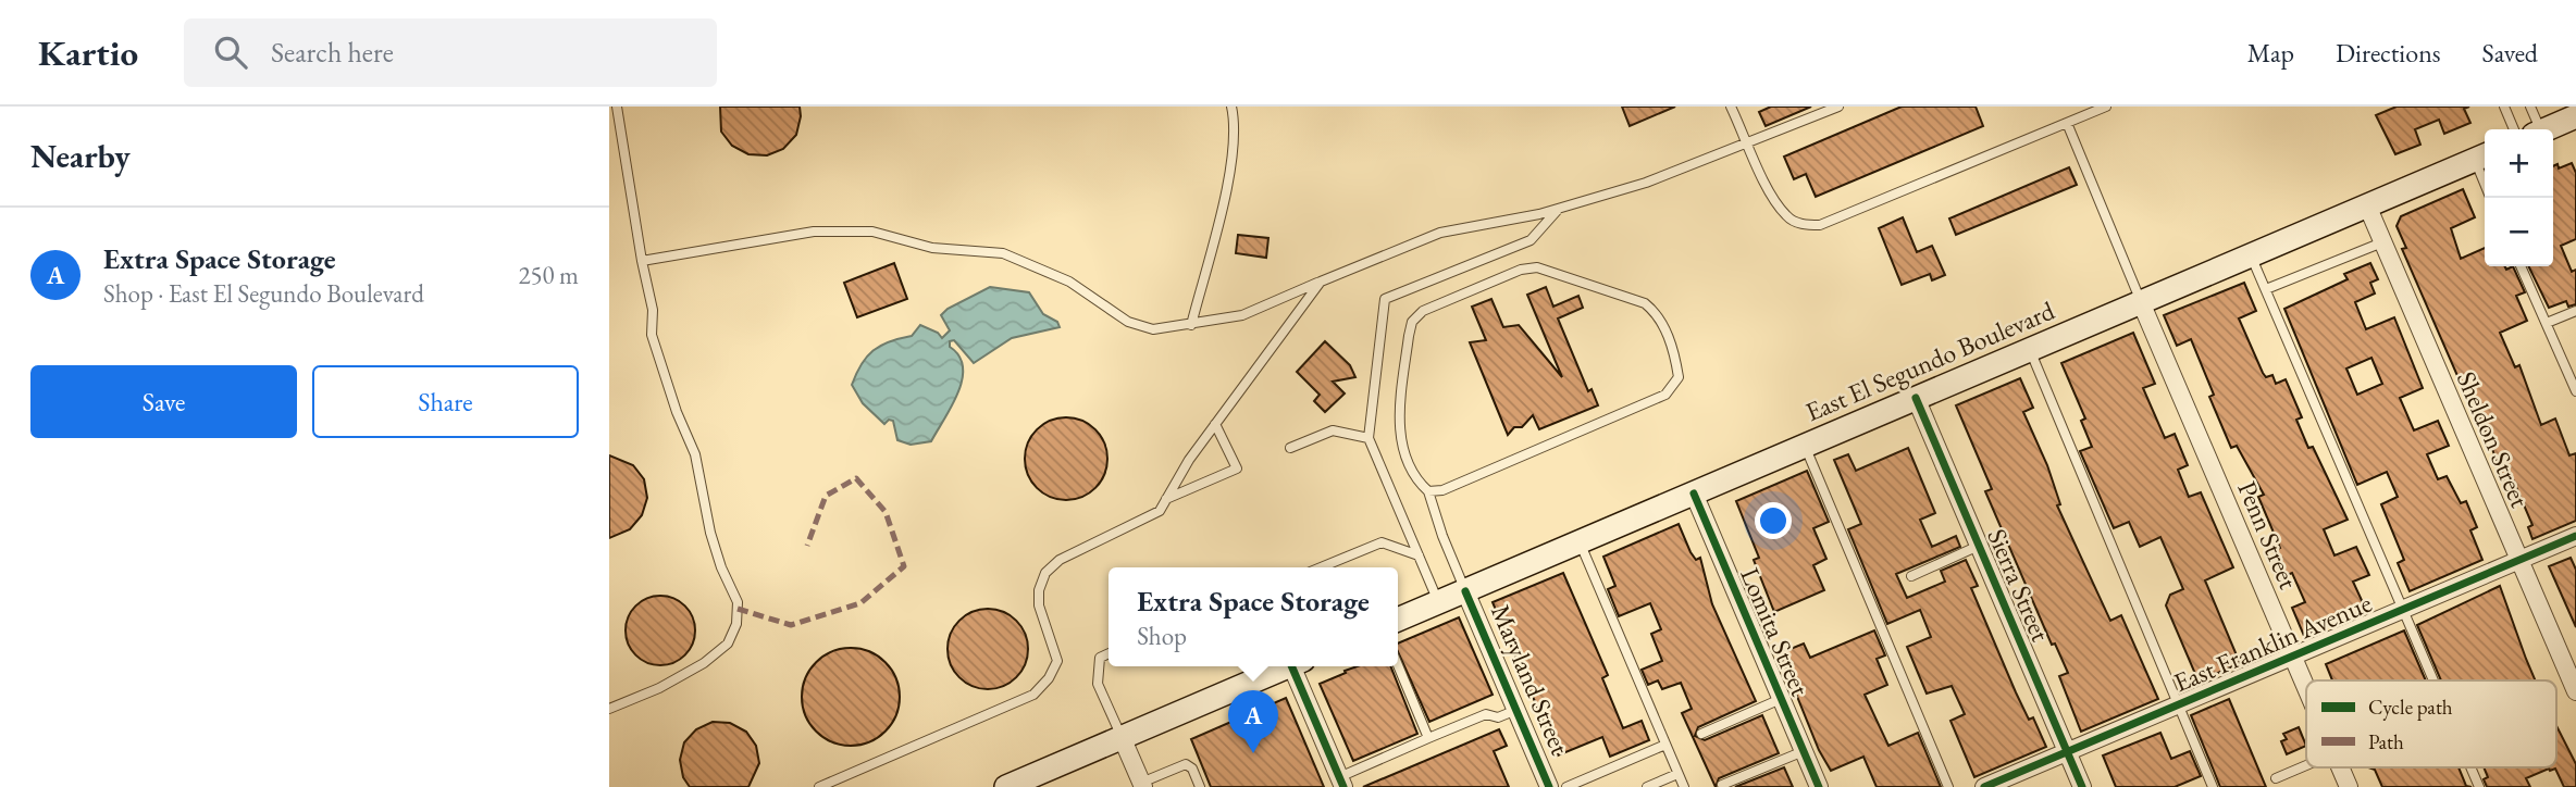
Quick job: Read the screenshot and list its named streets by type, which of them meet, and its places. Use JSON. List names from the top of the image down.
{
  "streets": {
    "main road": ["East El Segundo Boulevard"],
    "street": [
      "Sheldon Street",
      "Penn Street",
      "Sierra Street",
      "Lomita Street",
      "East Franklin Avenue",
      "Maryland Street"
    ]
  },
  "crossings": [
    ["East El Segundo Boulevard", "Sheldon Street"],
    ["East El Segundo Boulevard", "Penn Street"],
    ["East El Segundo Boulevard", "Sierra Street"],
    ["East El Segundo Boulevard", "Lomita Street"],
    ["East El Segundo Boulevard", "Maryland Street"],
    ["Sheldon Street", "East Franklin Avenue"],
    ["Penn Street", "East Franklin Avenue"],
    ["Sierra Street", "East Franklin Avenue"]
  ],
  "legend": ["Cycle path", "Path"],
  "page": {
    "header": "Kartio",
    "search": "Search here",
    "nav": ["Map", "Directions", "Saved"],
    "heading": "Nearby",
    "map_buttons": ["+", "−"],
    "list": [
      {
        "mark": "A",
        "name": "Extra Space Storage",
        "note": "Shop · East El Segundo Boulevard",
        "value": "250 m"
      }
    ],
    "buttons": ["Save", "Share"],
    "popup": ["Extra Space Storage", "Shop"],
    "pins": "A"
  }
}
